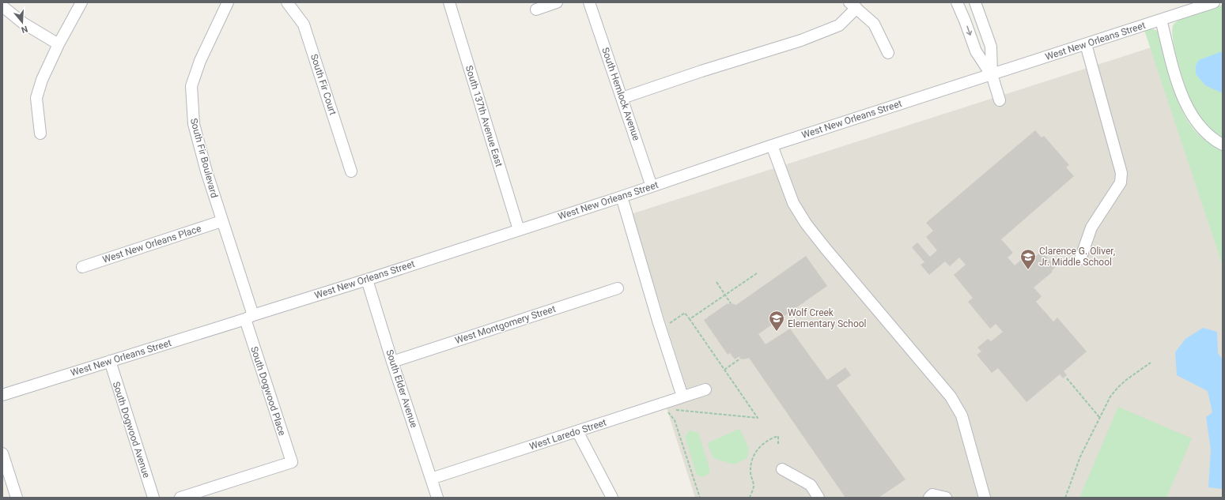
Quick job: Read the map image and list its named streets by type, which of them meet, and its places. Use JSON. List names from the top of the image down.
{
  "streets": {
    "street": [
      "West New Orleans Street",
      "South Fir Court",
      "South Hemlock Avenue",
      "South 137th Avenue East",
      "South Fir Boulevard",
      "West New Orleans Place",
      "West Montgomery Street",
      "South Elder Avenue",
      "South Dogwood Place",
      "South Dogwood Avenue",
      "West Laredo Street"
    ]
  },
  "crossings": [
    ["West New Orleans Street", "South Hemlock Avenue"],
    ["West New Orleans Street", "South 137th Avenue East"],
    ["West New Orleans Street", "South Fir Boulevard"],
    ["West New Orleans Street", "South Elder Avenue"],
    ["West New Orleans Street", "South Dogwood Place"],
    ["West New Orleans Street", "South Dogwood Avenue"],
    ["South Fir Boulevard", "West New Orleans Place"],
    ["South Fir Boulevard", "South Dogwood Place"],
    ["West Montgomery Street", "South Elder Avenue"],
    ["South Elder Avenue", "West Laredo Street"]
  ],
  "places": {
    "school or university": ["Clarence G. Oliver, Jr. Middle School", "Wolf Creek Elementary School"]
  },
  "north": "bottom"
}
